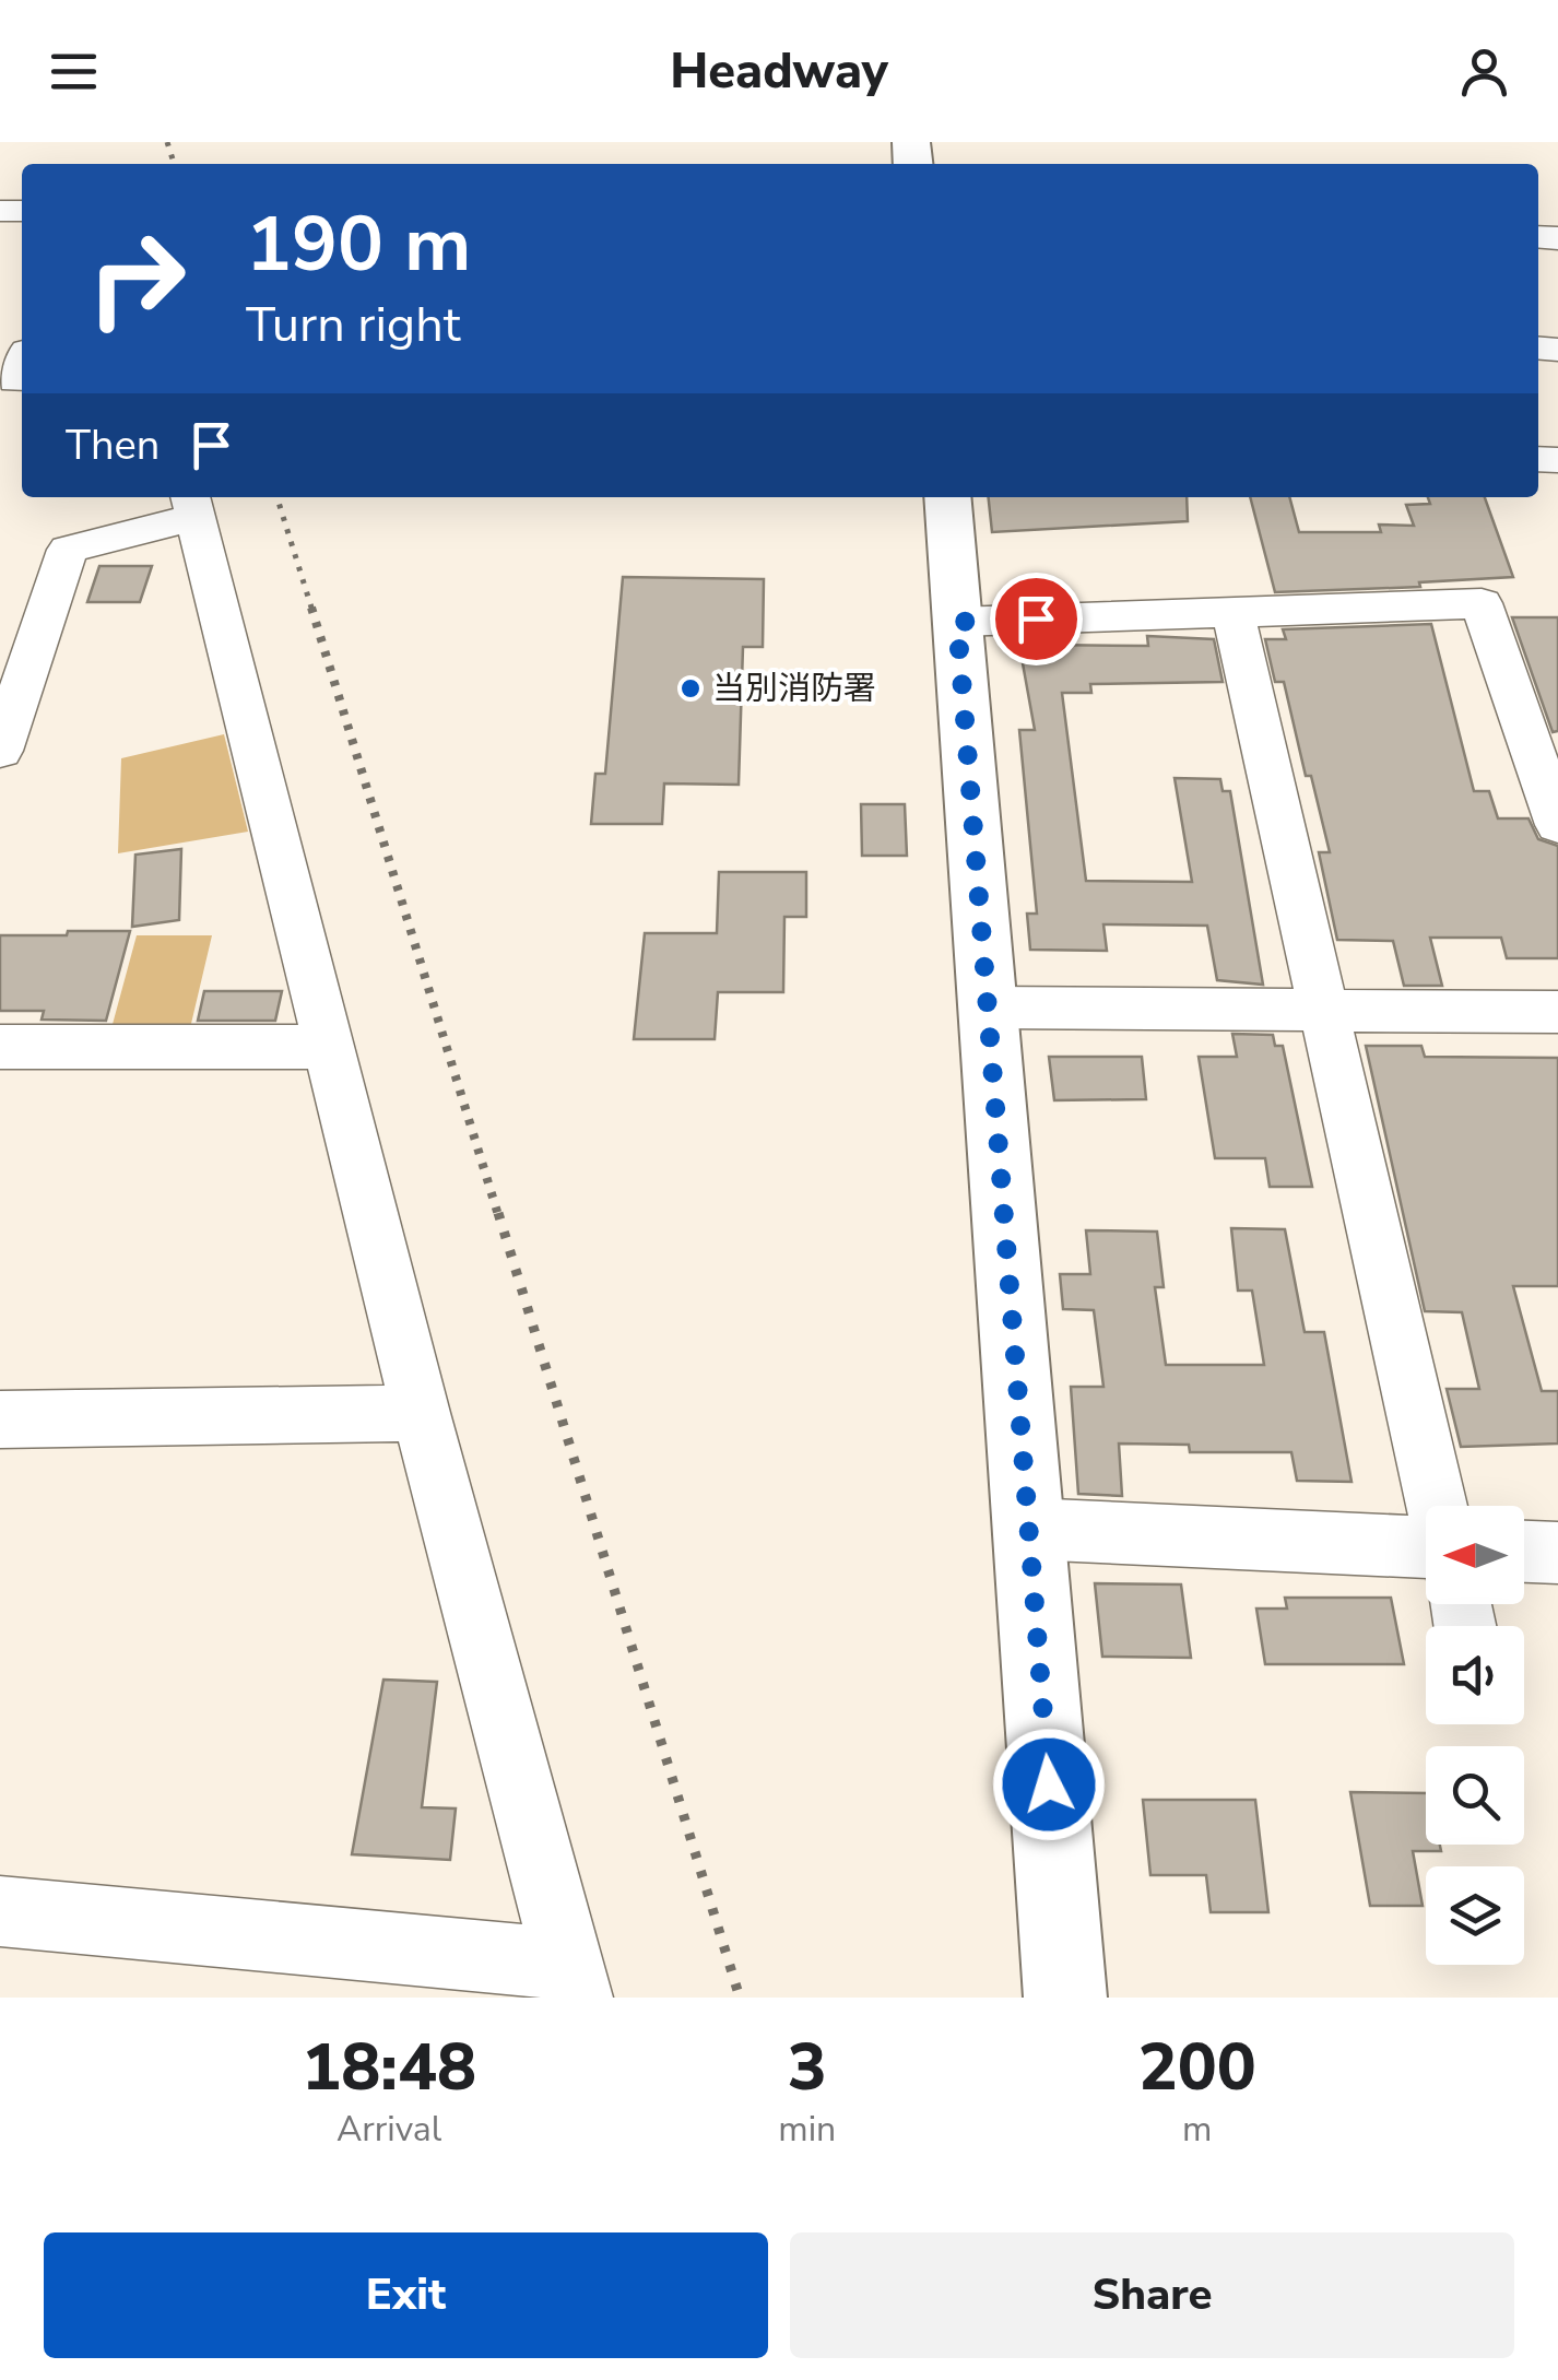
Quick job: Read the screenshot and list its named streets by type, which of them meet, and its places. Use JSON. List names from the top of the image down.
{
  "places": ["当別消防署"],
  "north": "left",
  "page": {
    "header": "Headway",
    "turn": ["190 m", "Turn right"],
    "then": "Then",
    "eta": [
      "18:48",
      "Arrival",
      "3",
      "min",
      "200",
      "m"
    ],
    "buttons": ["Exit", "Share"]
  }
}
